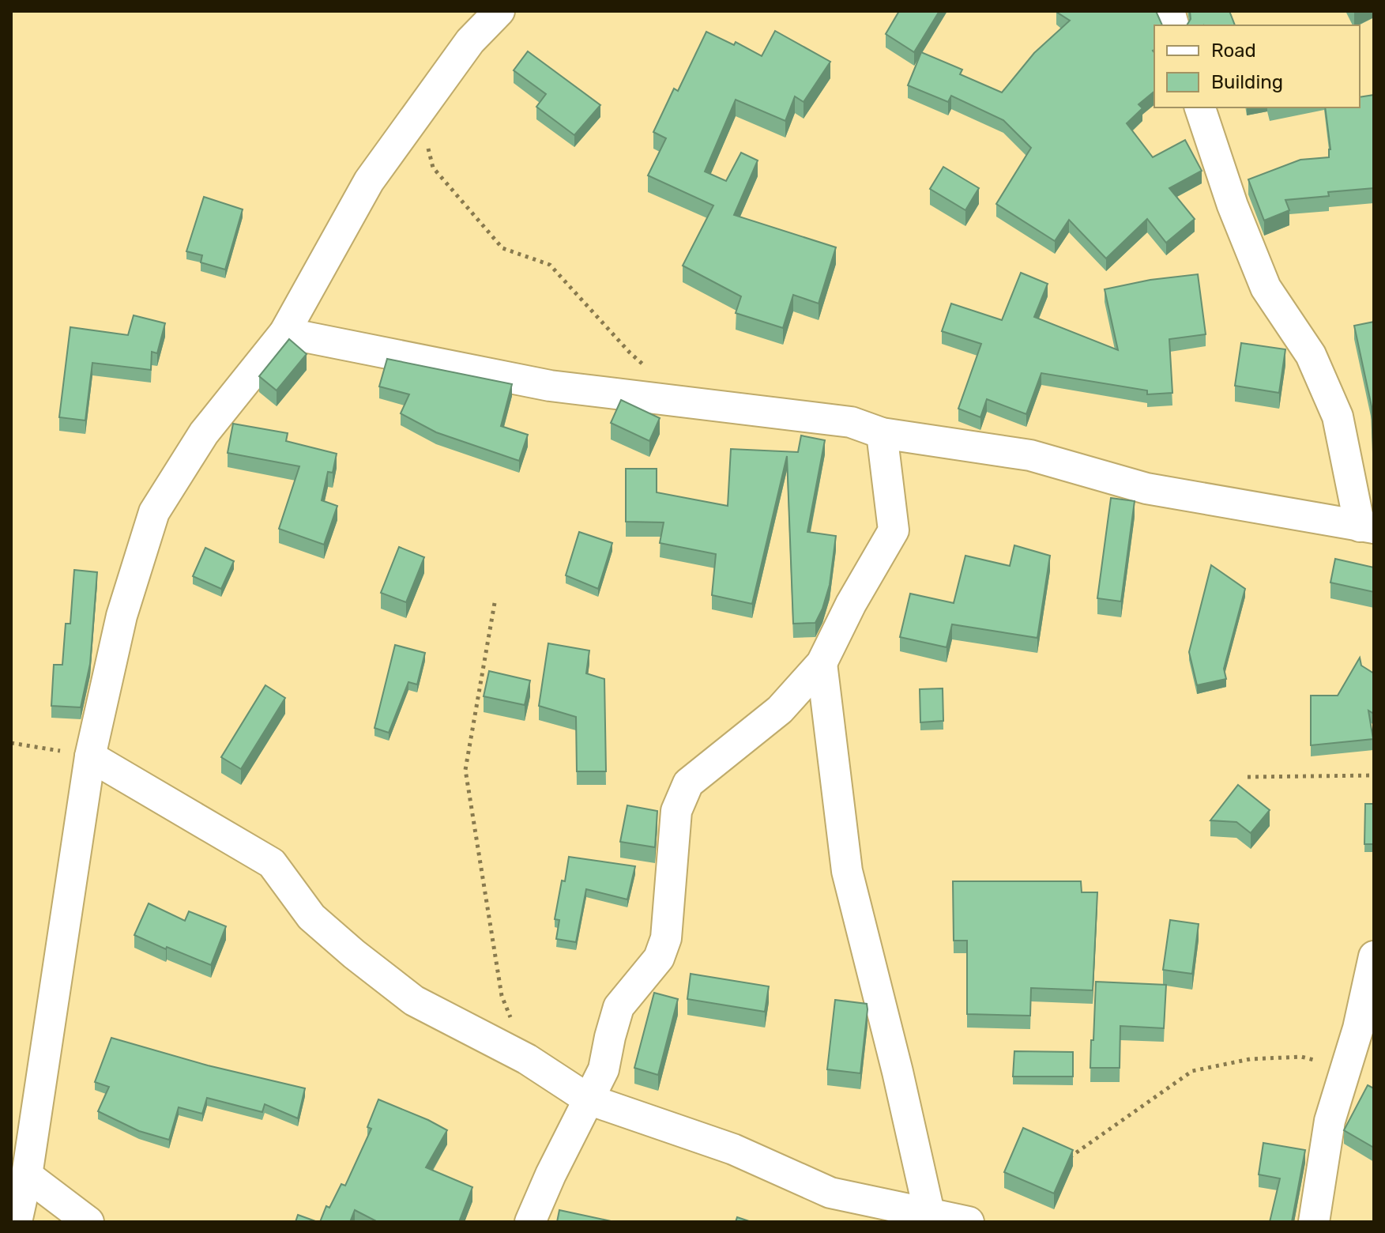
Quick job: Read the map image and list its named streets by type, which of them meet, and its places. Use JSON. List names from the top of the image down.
{
  "legend": ["Road", "Building"]
}
